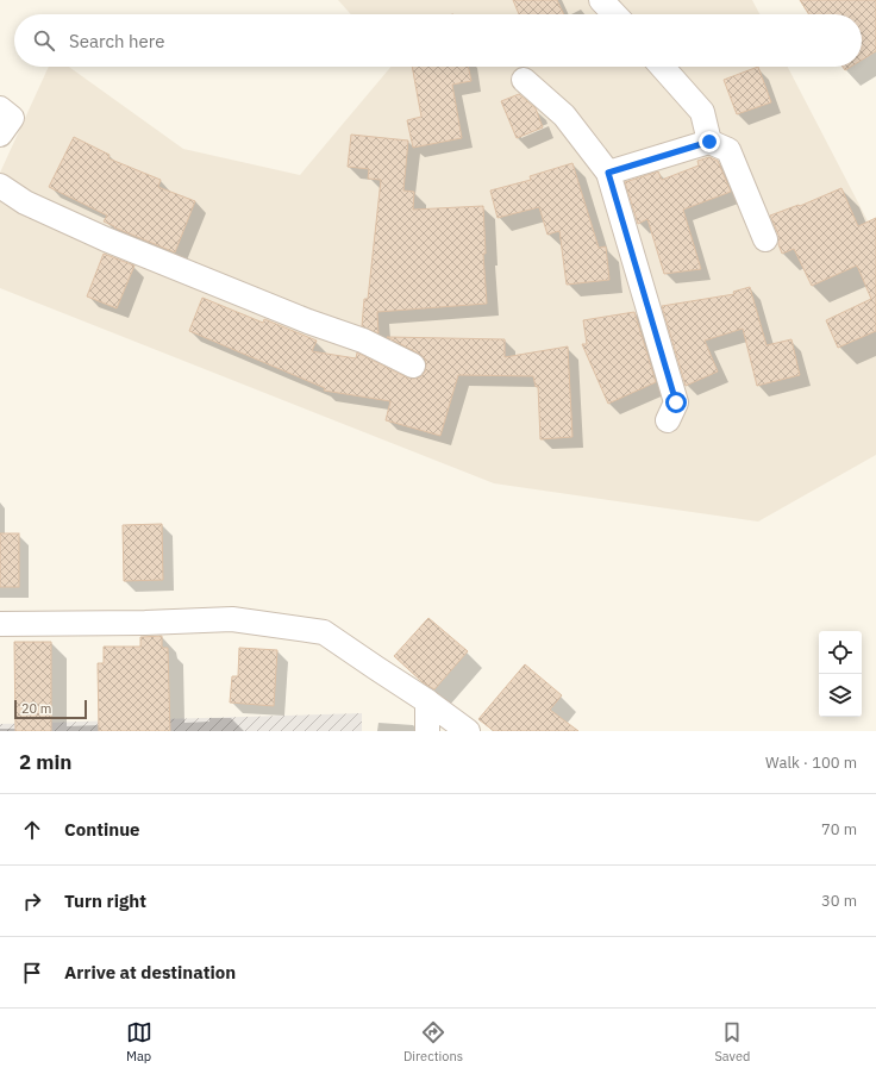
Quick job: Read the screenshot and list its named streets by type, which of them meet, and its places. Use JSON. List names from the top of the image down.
{
  "scale_bar": "20 m",
  "page": {
    "search": "Search here",
    "scale": "20 m",
    "heading": ["2 min", "Walk · 100 m"],
    "list": [
      ["Continue", "70 m"],
      ["Turn right", "30 m"],
      "Arrive at destination"
    ],
    "nav": ["Map", "Directions", "Saved"]
  }
}
